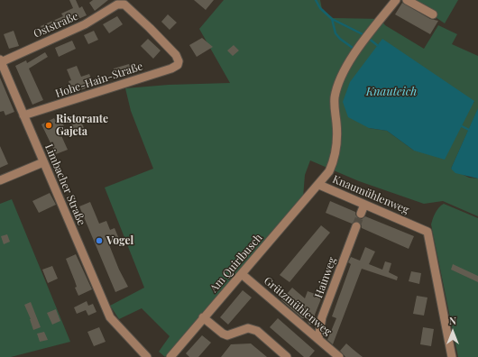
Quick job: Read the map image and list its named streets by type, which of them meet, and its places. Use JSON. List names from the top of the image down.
{
  "streets": {
    "street": [
      "Oststraße",
      "Hohe-Hain-Straße",
      "Limbacher Straße",
      "Knaumühlenweg",
      "Am Quirlbusch",
      "Hainweg",
      "Grützmühlenweg"
    ]
  },
  "crossings": [
    ["Oststraße", "Hohe-Hain-Straße"],
    ["Oststraße", "Limbacher Straße"],
    ["Hohe-Hain-Straße", "Limbacher Straße"],
    ["Knaumühlenweg", "Am Quirlbusch"],
    ["Am Quirlbusch", "Grützmühlenweg"],
    ["Hainweg", "Grützmühlenweg"]
  ],
  "water": ["Knauteich"],
  "places": ["Ristorante Gajeta", "Vogel"],
  "north": "top"
}
